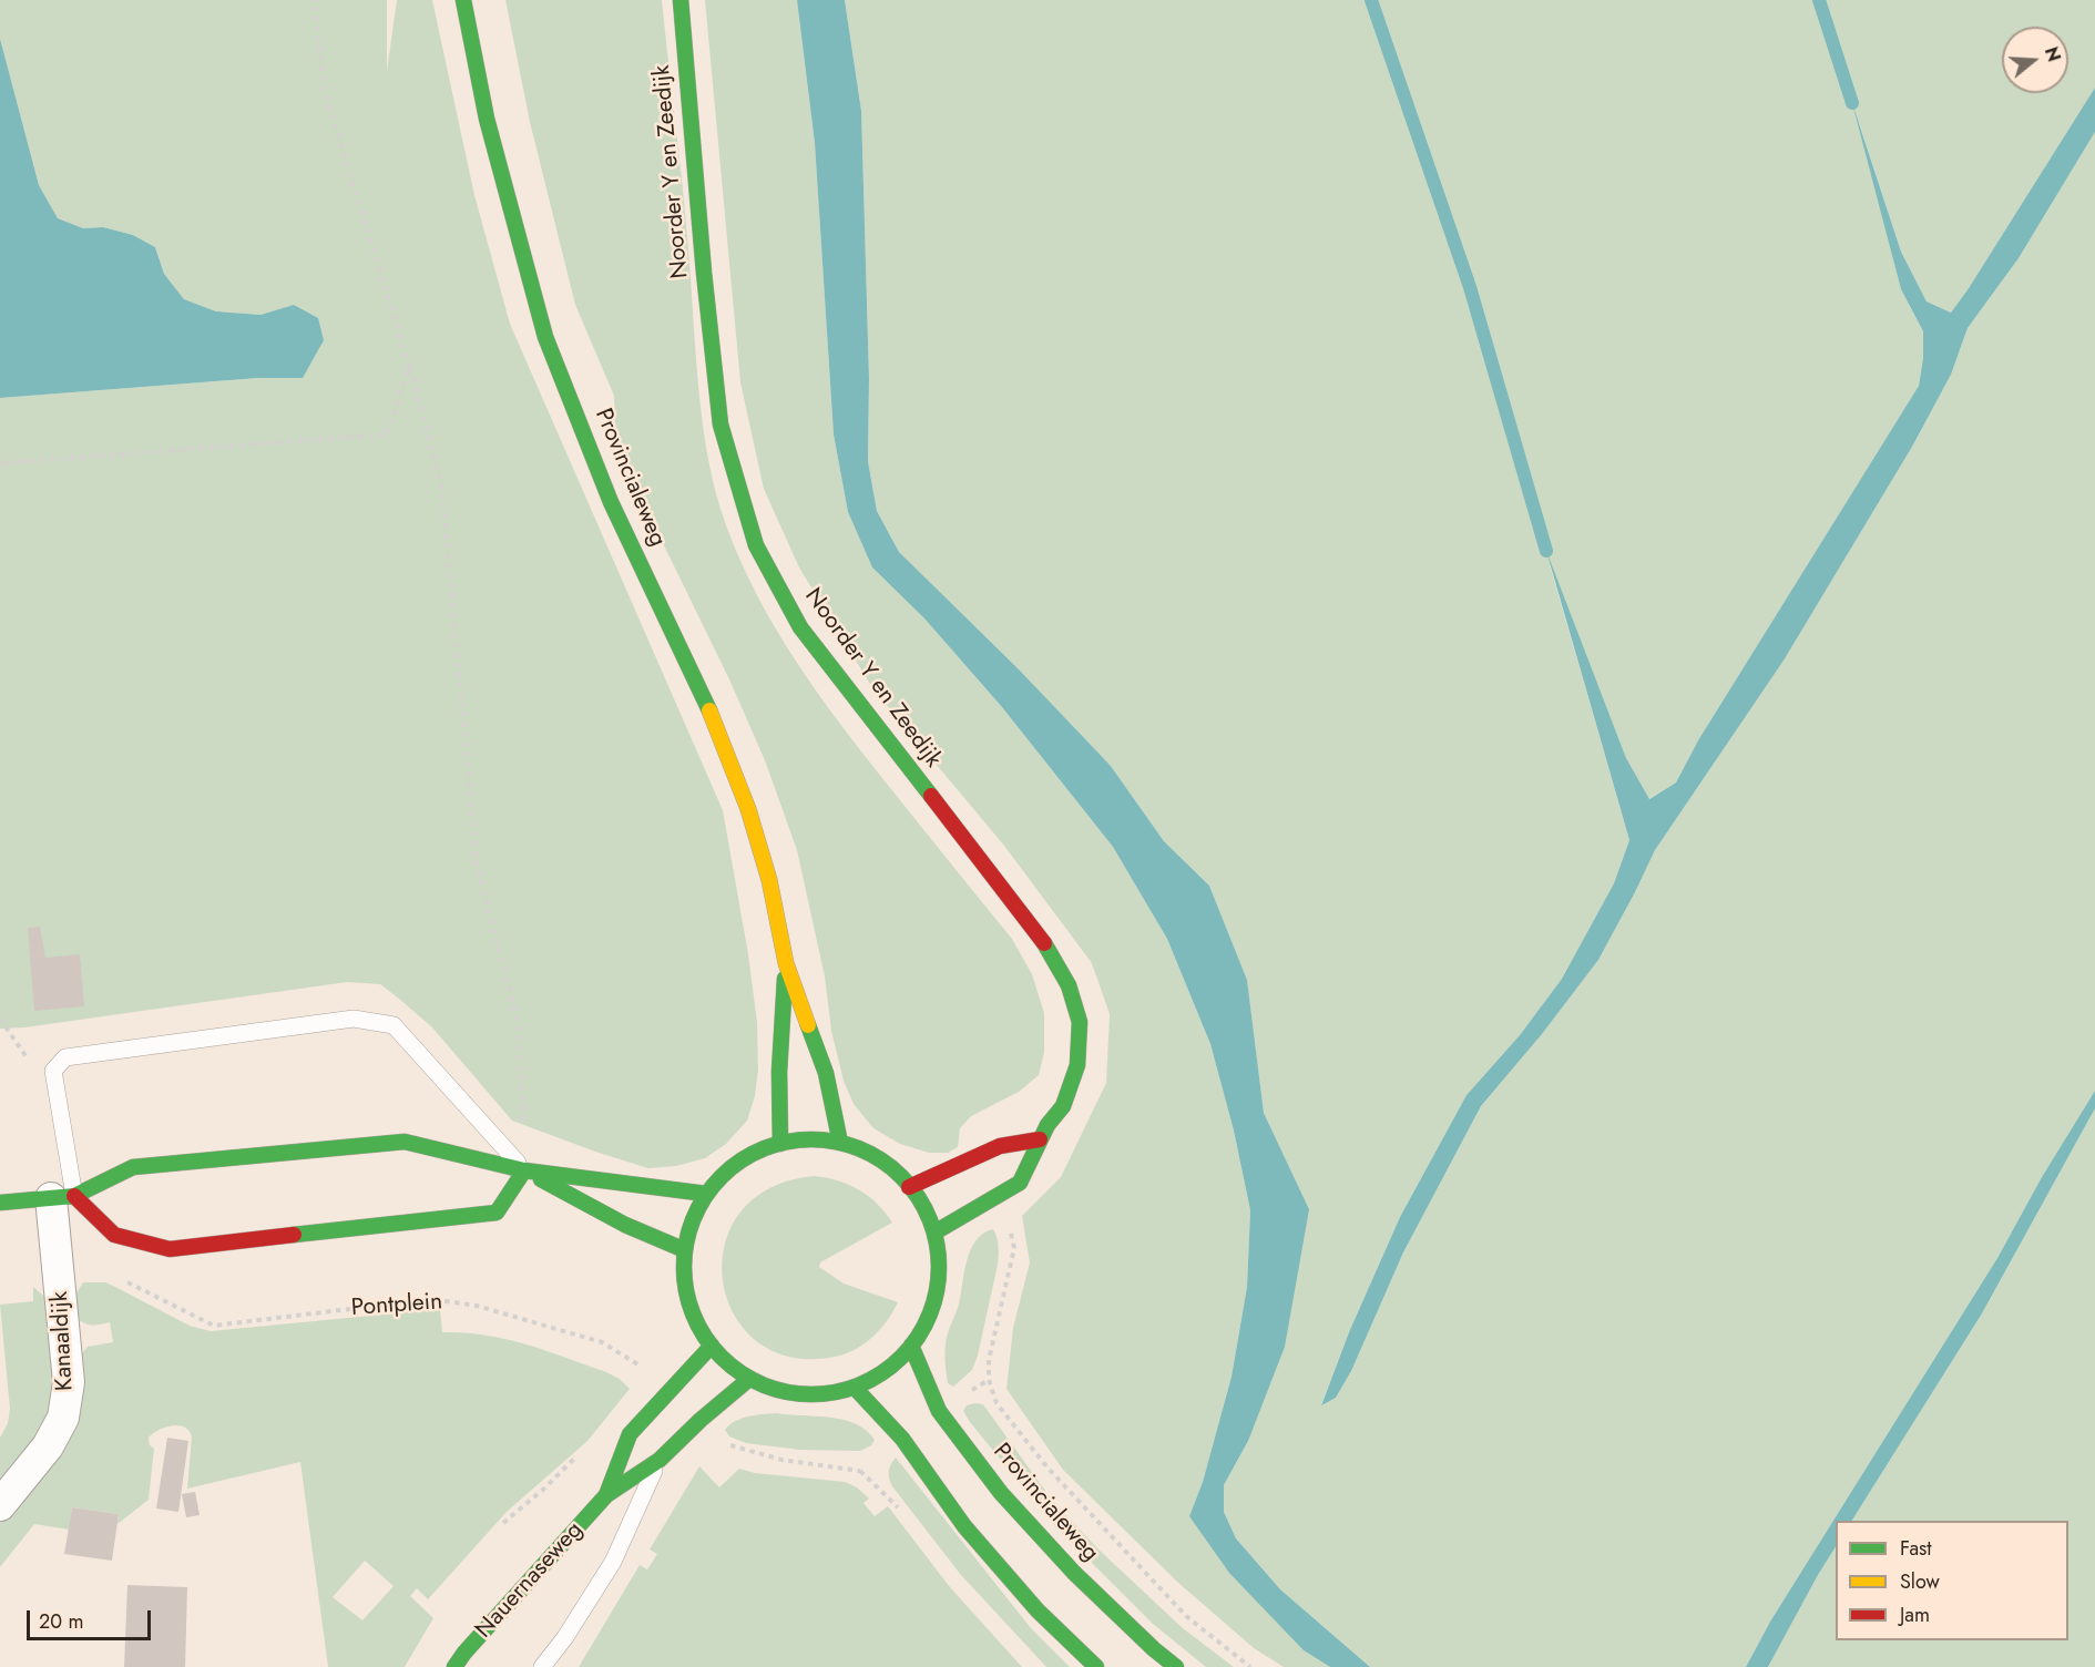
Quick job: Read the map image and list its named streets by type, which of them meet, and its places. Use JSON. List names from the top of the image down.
{
  "streets": {
    "main road": ["Noorder Y en Zeedijk", "Provincialeweg", "Nauernaseweg"],
    "street": ["Kanaaldijk"],
    "path": ["Pontplein"]
  },
  "crossings": [
    ["Noorder Y en Zeedijk", "Provincialeweg"],
    ["Pontplein", "Nauernaseweg"]
  ],
  "legend": ["Fast", "Slow", "Jam"],
  "scale_bar": "20 m",
  "north": "right"
}
